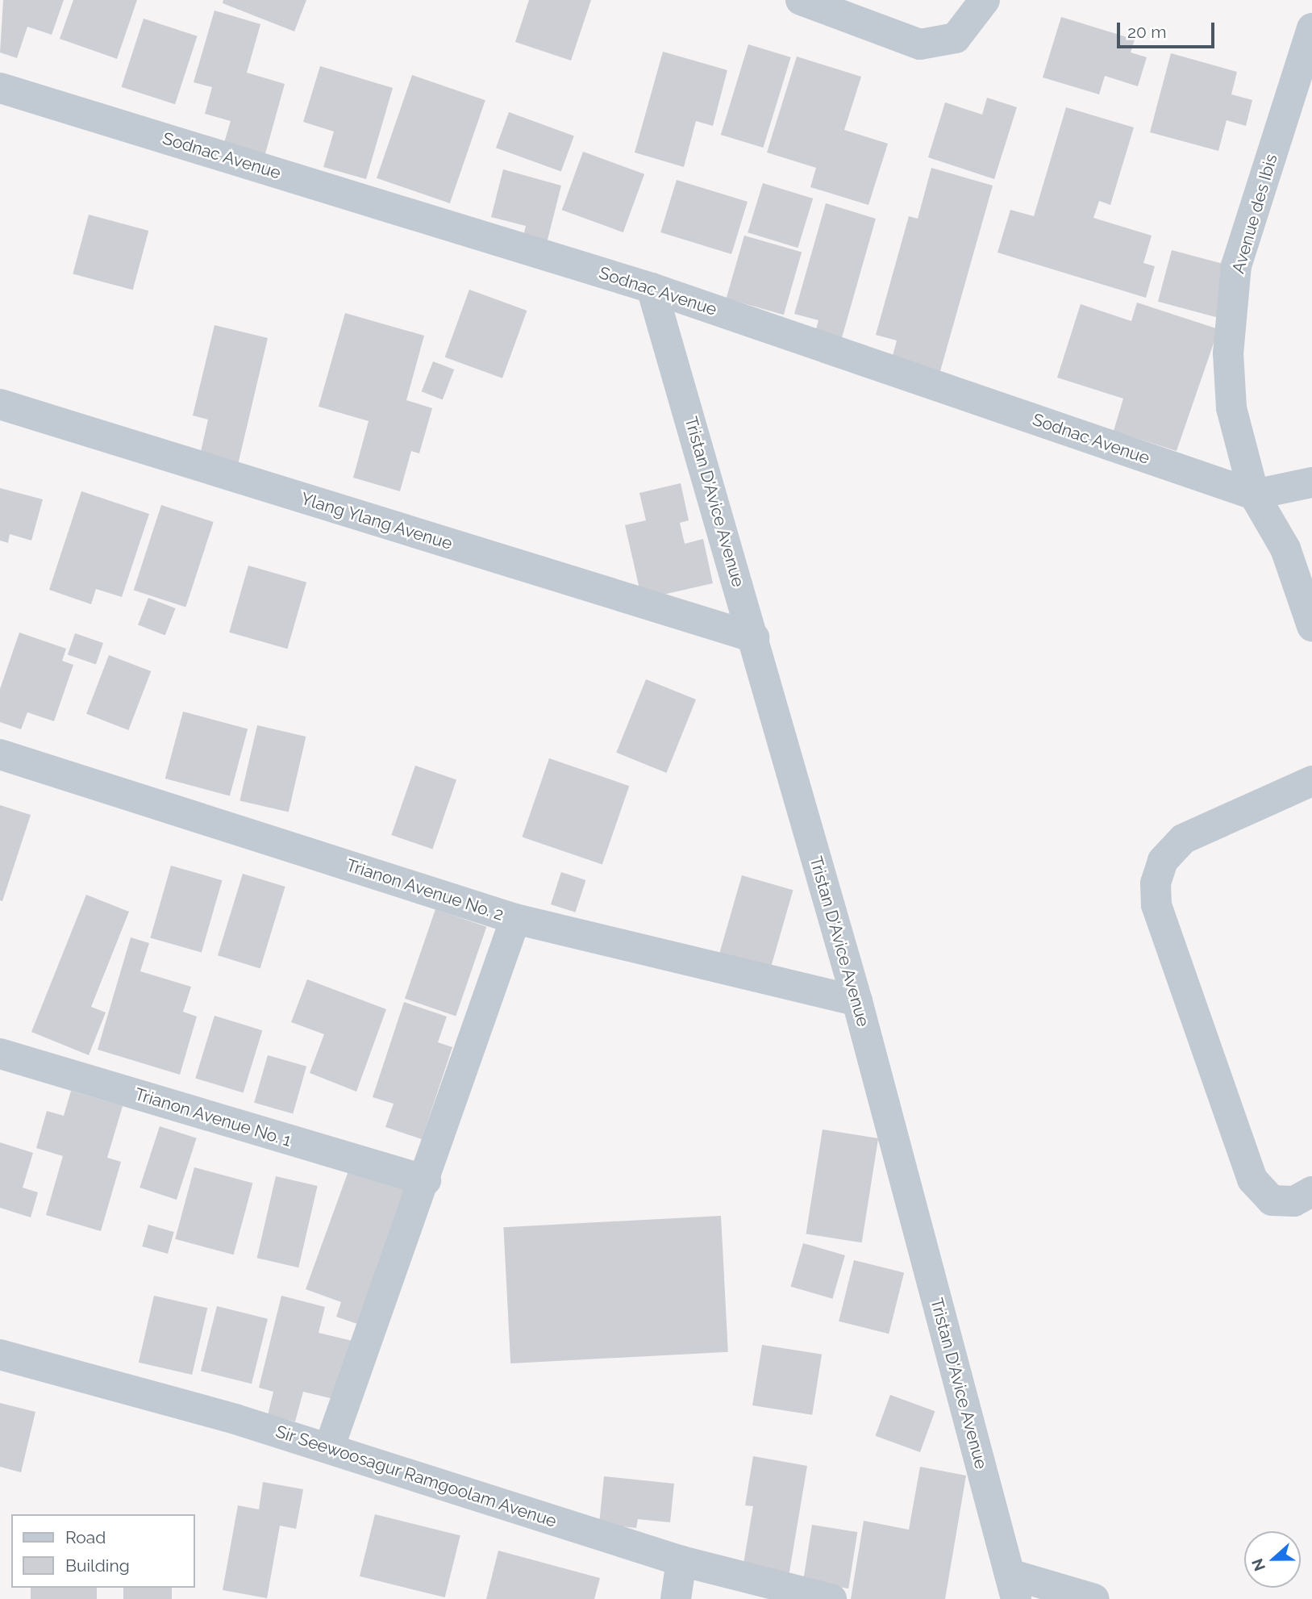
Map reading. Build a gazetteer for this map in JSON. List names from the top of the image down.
{
  "streets": {
    "street": [
      "Sodnac Avenue",
      "Avenue des Ibis",
      "Tristan D'Avice Avenue",
      "Ylang Ylang Avenue",
      "Trianon Avenue No. 2",
      "Trianon Avenue No. 1",
      "Sir Seewoosagur Ramgoolam Avenue"
    ]
  },
  "crossings": [
    ["Sodnac Avenue", "Avenue des Ibis"],
    ["Sodnac Avenue", "Tristan D'Avice Avenue"],
    ["Tristan D'Avice Avenue", "Ylang Ylang Avenue"],
    ["Tristan D'Avice Avenue", "Trianon Avenue No. 2"]
  ],
  "legend": ["Road", "Building"],
  "scale_bar": "20 m",
  "north": "left"
}
